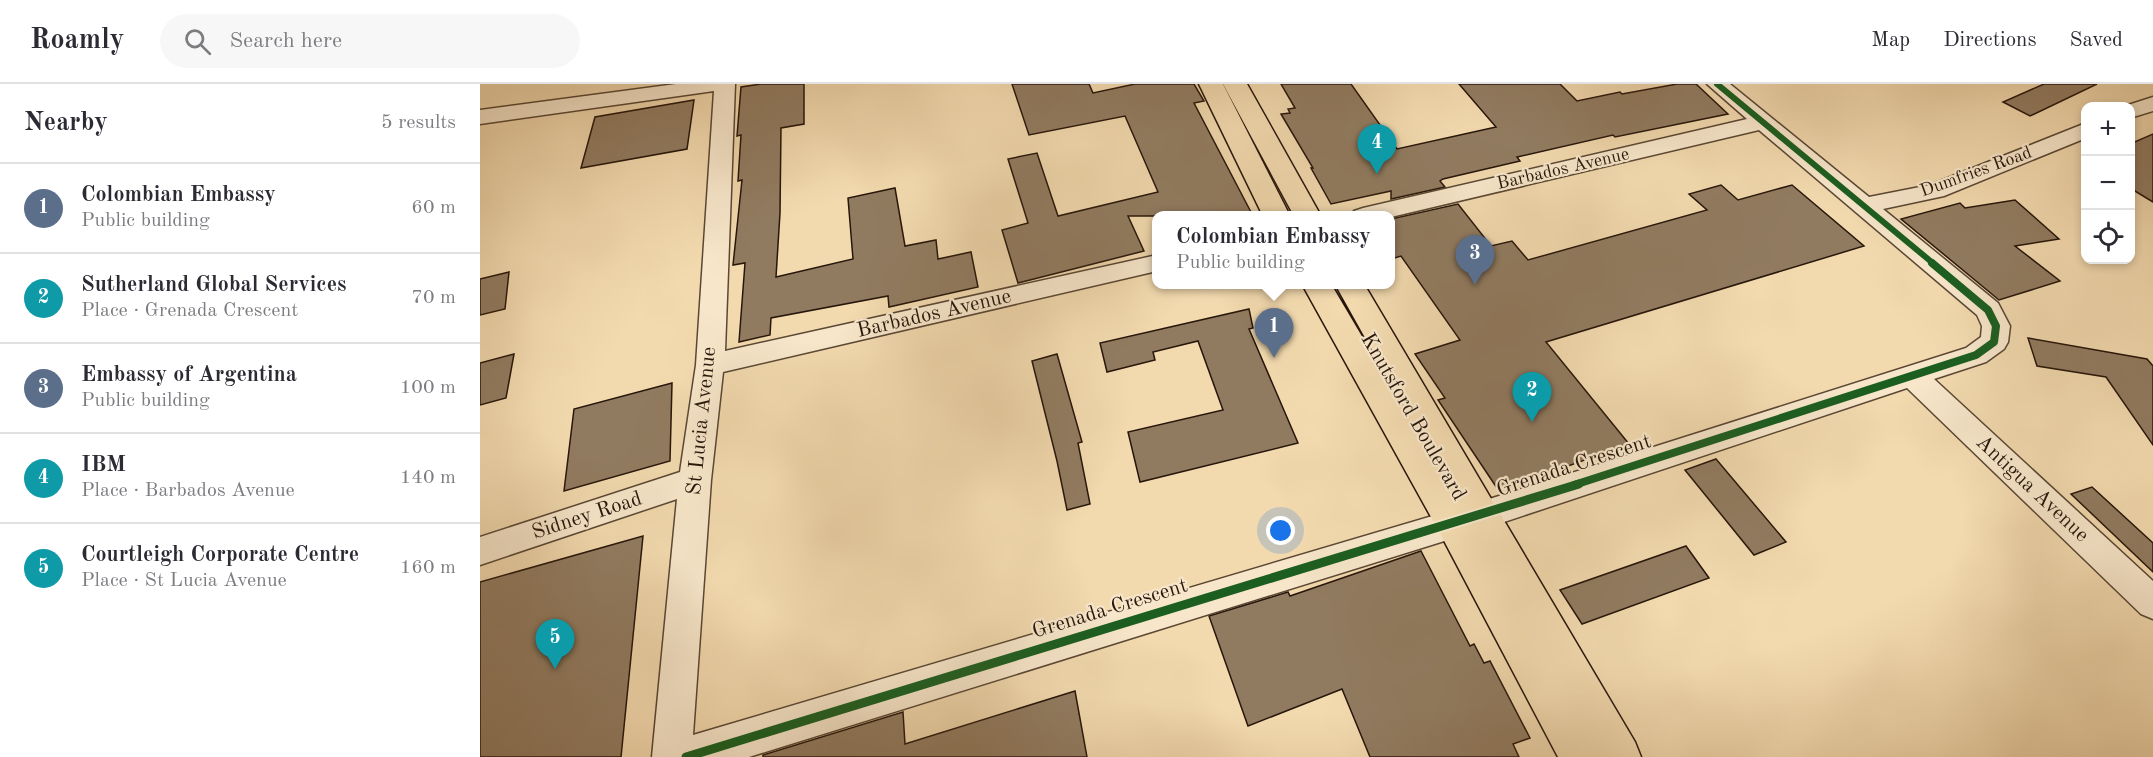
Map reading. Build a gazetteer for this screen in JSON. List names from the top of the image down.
{
  "streets": {
    "main road": ["Knutsford Boulevard"],
    "street": [
      "Barbados Avenue",
      "Dumfries Road",
      "St Lucia Avenue",
      "Grenada Crescent",
      "Antigua Avenue",
      "Sidney Road"
    ]
  },
  "crossings": [
    ["Barbados Avenue", "St Lucia Avenue"],
    ["Barbados Avenue", "Grenada Crescent"],
    ["Dumfries Road", "Grenada Crescent"],
    ["Knutsford Boulevard", "Grenada Crescent"],
    ["St Lucia Avenue", "Sidney Road"],
    ["Grenada Crescent", "Antigua Avenue"]
  ],
  "page": {
    "header": "Roamly",
    "search": "Search here",
    "nav": ["Map", "Directions", "Saved"],
    "heading": ["Nearby", "5 results"],
    "map_buttons": ["+", "−"],
    "pins": [
      "4",
      "3",
      "1",
      "2",
      "5"
    ],
    "list": [
      {
        "mark": "1",
        "name": "Colombian Embassy",
        "note": "Public building",
        "value": "60 m"
      },
      {
        "mark": "2",
        "name": "Sutherland Global Services",
        "note": "Place · Grenada Crescent",
        "value": "70 m"
      },
      {
        "mark": "3",
        "name": "Embassy of Argentina",
        "note": "Public building",
        "value": "100 m"
      },
      {
        "mark": "4",
        "name": "IBM",
        "note": "Place · Barbados Avenue",
        "value": "140 m"
      },
      {
        "mark": "5",
        "name": "Courtleigh Corporate Centre",
        "note": "Place · St Lucia Avenue",
        "value": "160 m"
      }
    ],
    "popup": ["Colombian Embassy", "Public building"]
  }
}
